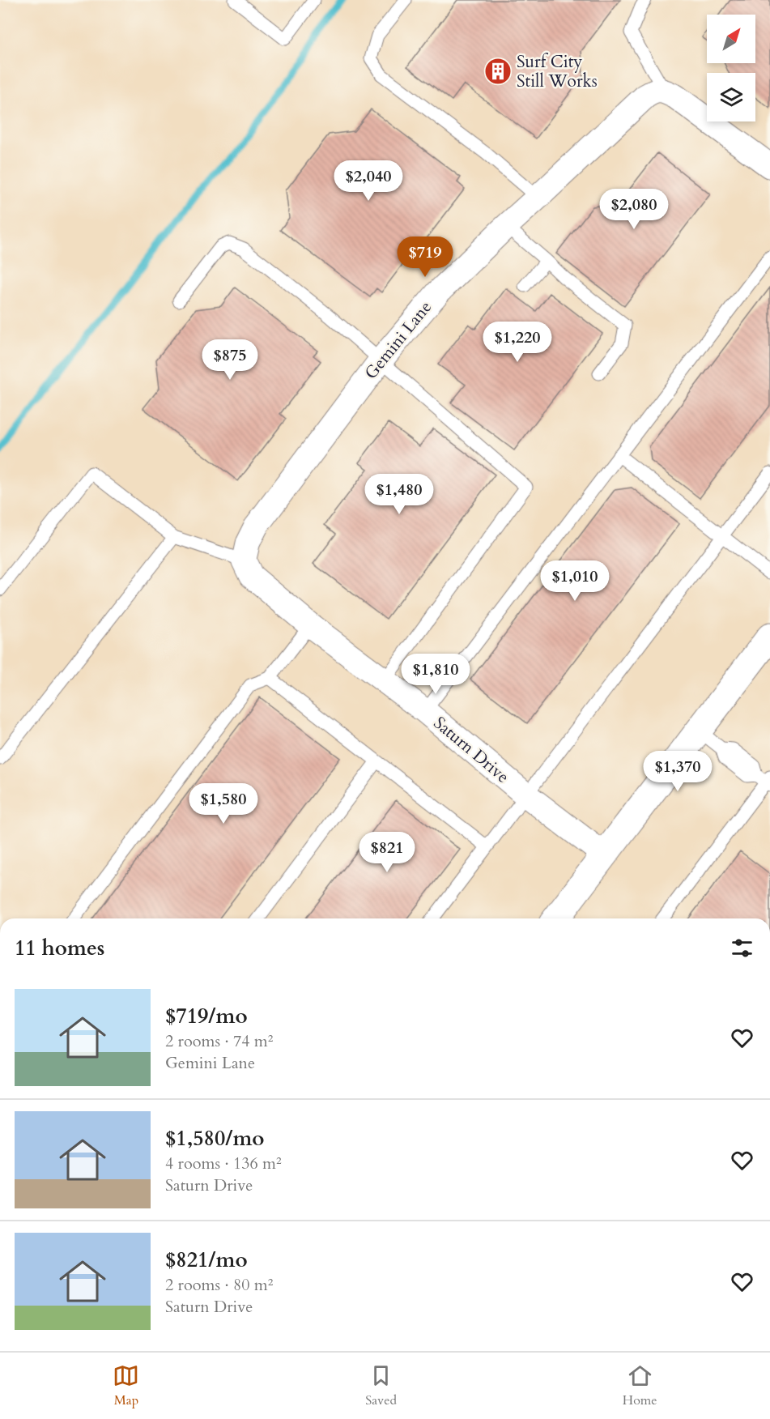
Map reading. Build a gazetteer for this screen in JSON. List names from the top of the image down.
{
  "streets": {
    "street": ["Gemini Lane", "Saturn Drive"]
  },
  "crossings": [
    ["Gemini Lane", "Saturn Drive"]
  ],
  "places": {
    "building": ["Surf City Still Works"]
  },
  "north": "top right",
  "page": {
    "price": [
      "$2,040",
      "$2,080",
      "$719",
      "$1,220",
      "$875",
      "$1,480",
      "$1,010",
      "$1,810",
      "$1,370",
      "$1,580",
      "$821"
    ],
    "heading": "11 homes",
    "list": [
      {
        "name": "$719/mo",
        "note": "2 rooms · 74 m² · Gemini Lane"
      },
      {
        "name": "$1,580/mo",
        "note": "4 rooms · 136 m² · Saturn Drive"
      },
      {
        "name": "$821/mo",
        "note": "2 rooms · 80 m² · Saturn Drive"
      }
    ],
    "tabs": ["Map", "Saved", "Home"]
  }
}
